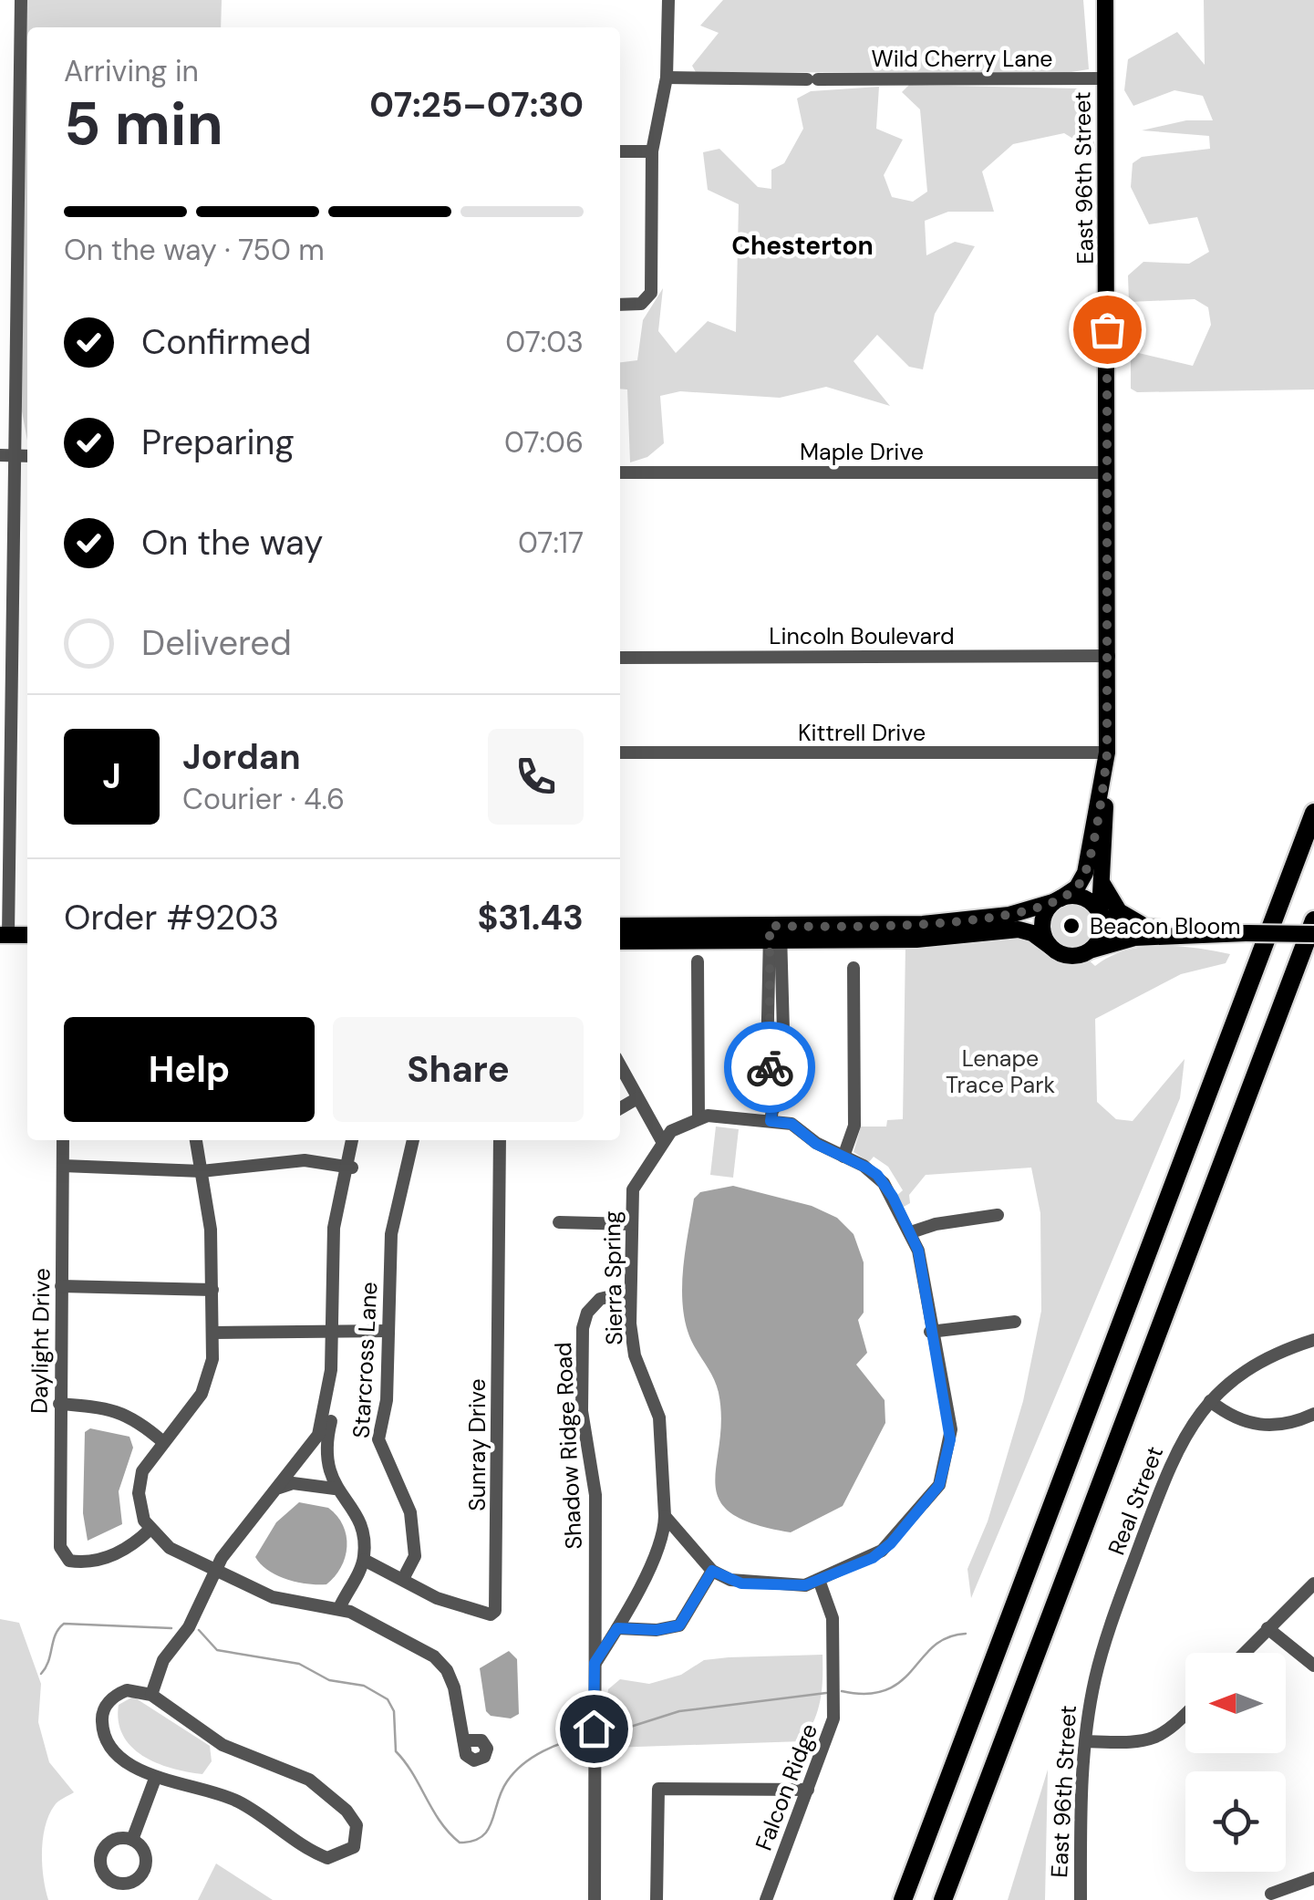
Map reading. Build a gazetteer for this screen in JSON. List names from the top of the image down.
{
  "streets": {
    "main road": ["East 96th Street"],
    "street": [
      "Wild Cherry Lane",
      "Maple Drive",
      "Lincoln Boulevard",
      "Kittrell Drive",
      "Sierra Spring",
      "Daylight Drive",
      "Starcross Lane",
      "Sunray Drive",
      "Shadow Ridge Road",
      "Real Street",
      "Falcon Ridge"
    ]
  },
  "crossings": [
    ["Wild Cherry Lane", "East 96th Street"],
    ["East 96th Street", "Maple Drive"],
    ["East 96th Street", "Lincoln Boulevard"],
    ["East 96th Street", "Kittrell Drive"],
    ["East 96th Street", "Real Street"],
    ["Sierra Spring", "Shadow Ridge Road"],
    ["Starcross Lane", "Sunray Drive"]
  ],
  "districts": ["Chesterton"],
  "parks": ["Lenape Trace Park"],
  "places": ["Beacon Bloom"],
  "north": "left",
  "page": {
    "heading": ["5 min", "Arriving in", "07:25–07:30"],
    "panel": [
      "Jordan",
      "Courier · 4.6",
      "Order #9203",
      "$31.43"
    ],
    "bar": "On the way · 750 m",
    "list": [
      ["Confirmed", "07:03"],
      ["Preparing", "07:06"],
      ["On the way", "07:17"],
      "Delivered"
    ],
    "round": "J",
    "buttons": ["Help", "Share"]
  }
}
